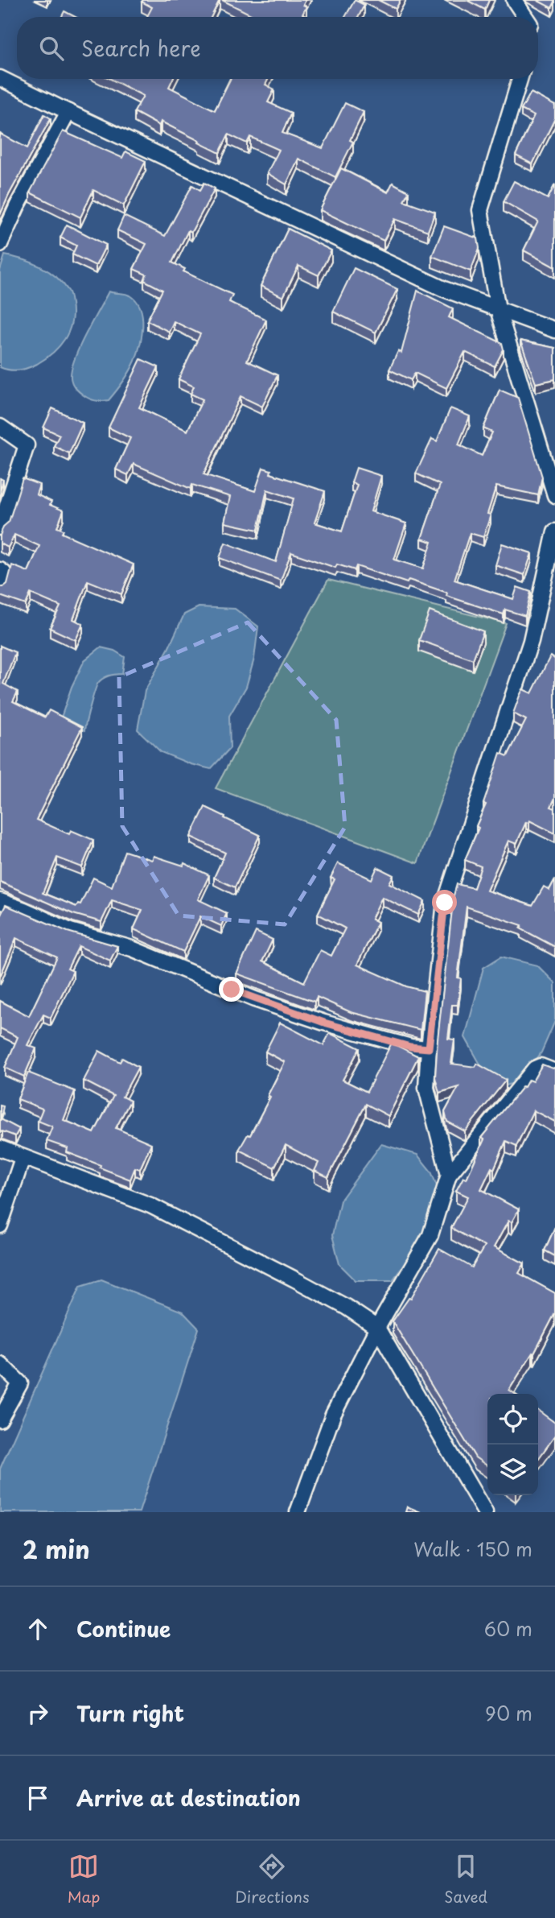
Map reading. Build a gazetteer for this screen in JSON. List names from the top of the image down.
{
  "page": {
    "search": "Search here",
    "heading": ["2 min", "Walk · 150 m"],
    "list": [
      ["Continue", "60 m"],
      ["Turn right", "90 m"],
      "Arrive at destination"
    ],
    "nav": ["Map", "Directions", "Saved"]
  }
}
